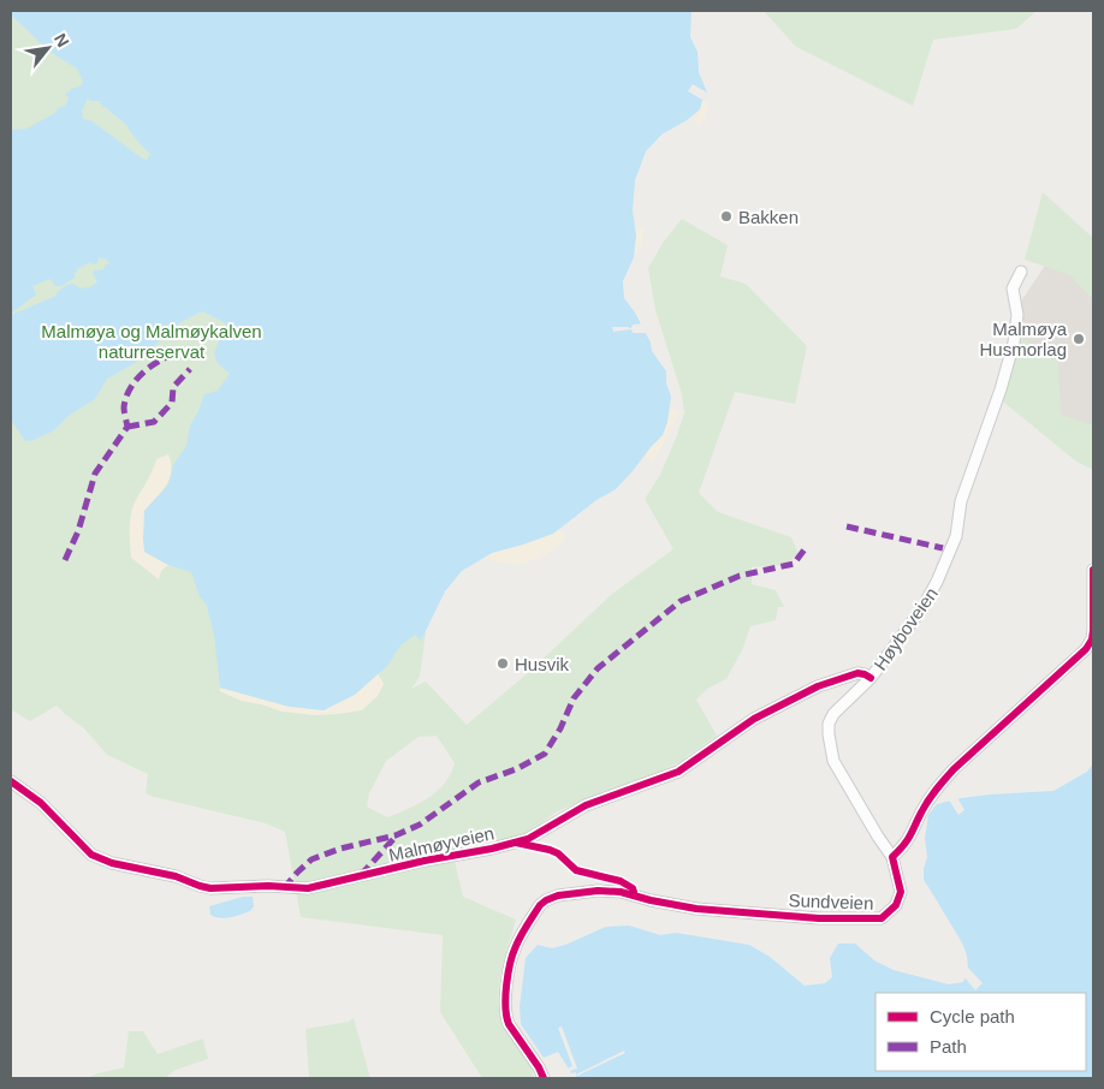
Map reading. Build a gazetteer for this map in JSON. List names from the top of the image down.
{
  "streets": {
    "street": ["Høyboveien", "Malmøyveien", "Sundveien"]
  },
  "crossings": [
    ["Høyboveien", "Malmøyveien"],
    ["Høyboveien", "Sundveien"]
  ],
  "parks": ["Malmøya og Malmøykalven naturreservat"],
  "places": ["Bakken", "Malmøya Husmorlag", "Husvik"],
  "legend": ["Cycle path", "Path"],
  "north": "top right"
}
